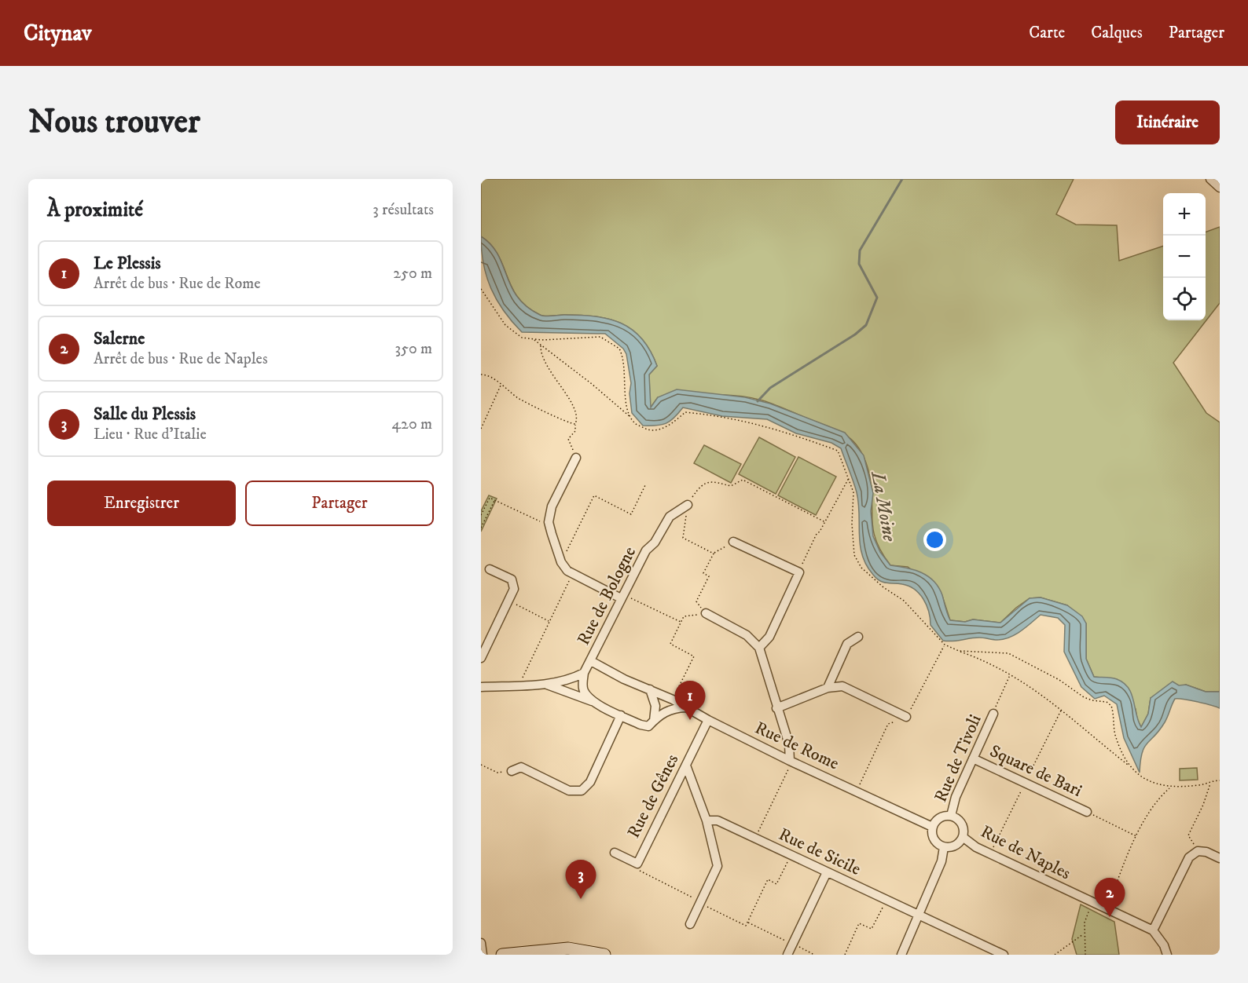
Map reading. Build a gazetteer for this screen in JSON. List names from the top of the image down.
{
  "streets": {
    "street": [
      "Rue de Bologne",
      "Rue de Rome",
      "Rue de Tivoli",
      "Square de Bari",
      "Rue de Gênes",
      "Rue de Sicile",
      "Rue de Naples"
    ]
  },
  "crossings": [
    ["Rue de Bologne", "Rue de Rome"],
    ["Rue de Rome", "Rue de Tivoli"],
    ["Rue de Rome", "Rue de Gênes"],
    ["Rue de Rome", "Rue de Naples"],
    ["Rue de Tivoli", "Square de Bari"],
    ["Rue de Tivoli", "Rue de Naples"]
  ],
  "water": ["La Moine"],
  "page": {
    "header": "Citynav",
    "nav": ["Carte", "Calques", "Partager"],
    "buttons": [
      "Itinéraire",
      ["Enregistrer", "Partager"]
    ],
    "title": "Nous trouver",
    "heading": ["À proximité", "3 résultats"],
    "map_buttons": ["+", "−"],
    "list": [
      {
        "mark": "1",
        "name": "Le Plessis",
        "note": "Arrêt de bus · Rue de Rome",
        "value": "250 m"
      },
      {
        "mark": "2",
        "name": "Salerne",
        "note": "Arrêt de bus · Rue de Naples",
        "value": "350 m"
      },
      {
        "mark": "3",
        "name": "Salle du Plessis",
        "note": "Lieu · Rue d’Italie",
        "value": "420 m"
      }
    ],
    "pins": ["1", "3", "2"]
  }
}
